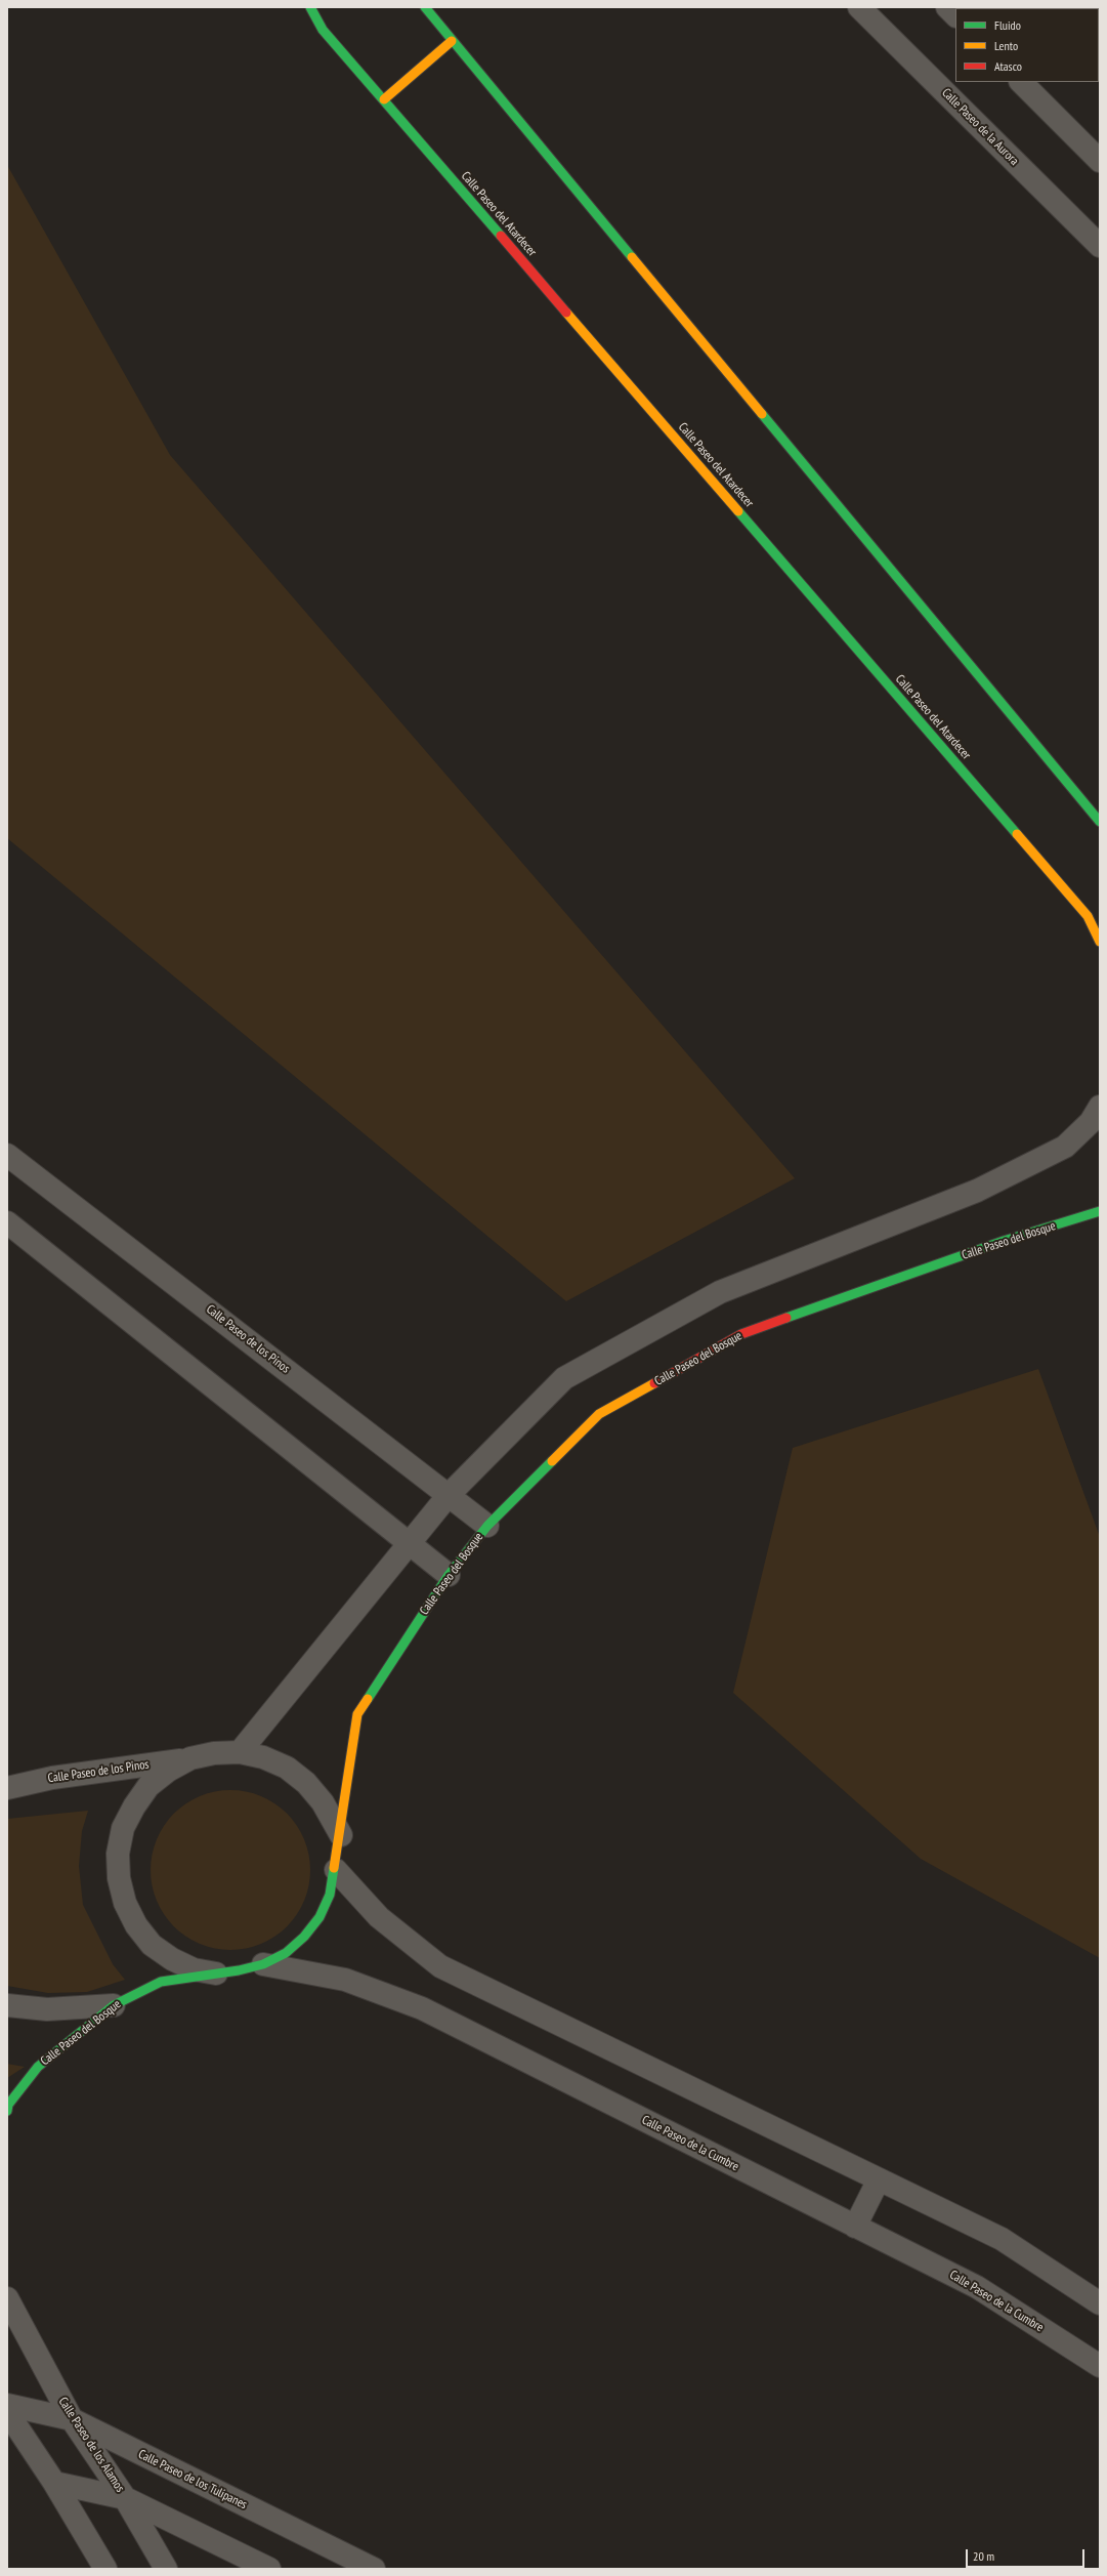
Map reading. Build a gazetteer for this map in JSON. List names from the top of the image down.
{
  "streets": {
    "street": [
      "Calle Paseo de la Aurora",
      "Calle Paseo del Atardecer",
      "Calle Paseo del Bosque",
      "Calle Paseo de los Pinos",
      "Calle Paseo de la Cumbre",
      "Calle Paseo de los Alamos",
      "Calle Paseo de los Tulipanes"
    ]
  },
  "crossings": [
    ["Calle Paseo del Bosque", "Calle Paseo de los Pinos"],
    ["Calle Paseo del Bosque", "Calle Paseo de la Cumbre"],
    ["Calle Paseo de los Alamos", "Calle Paseo de los Tulipanes"]
  ],
  "legend": ["Fluido", "Lento", "Atasco"],
  "scale_bar": "20 m"
}
